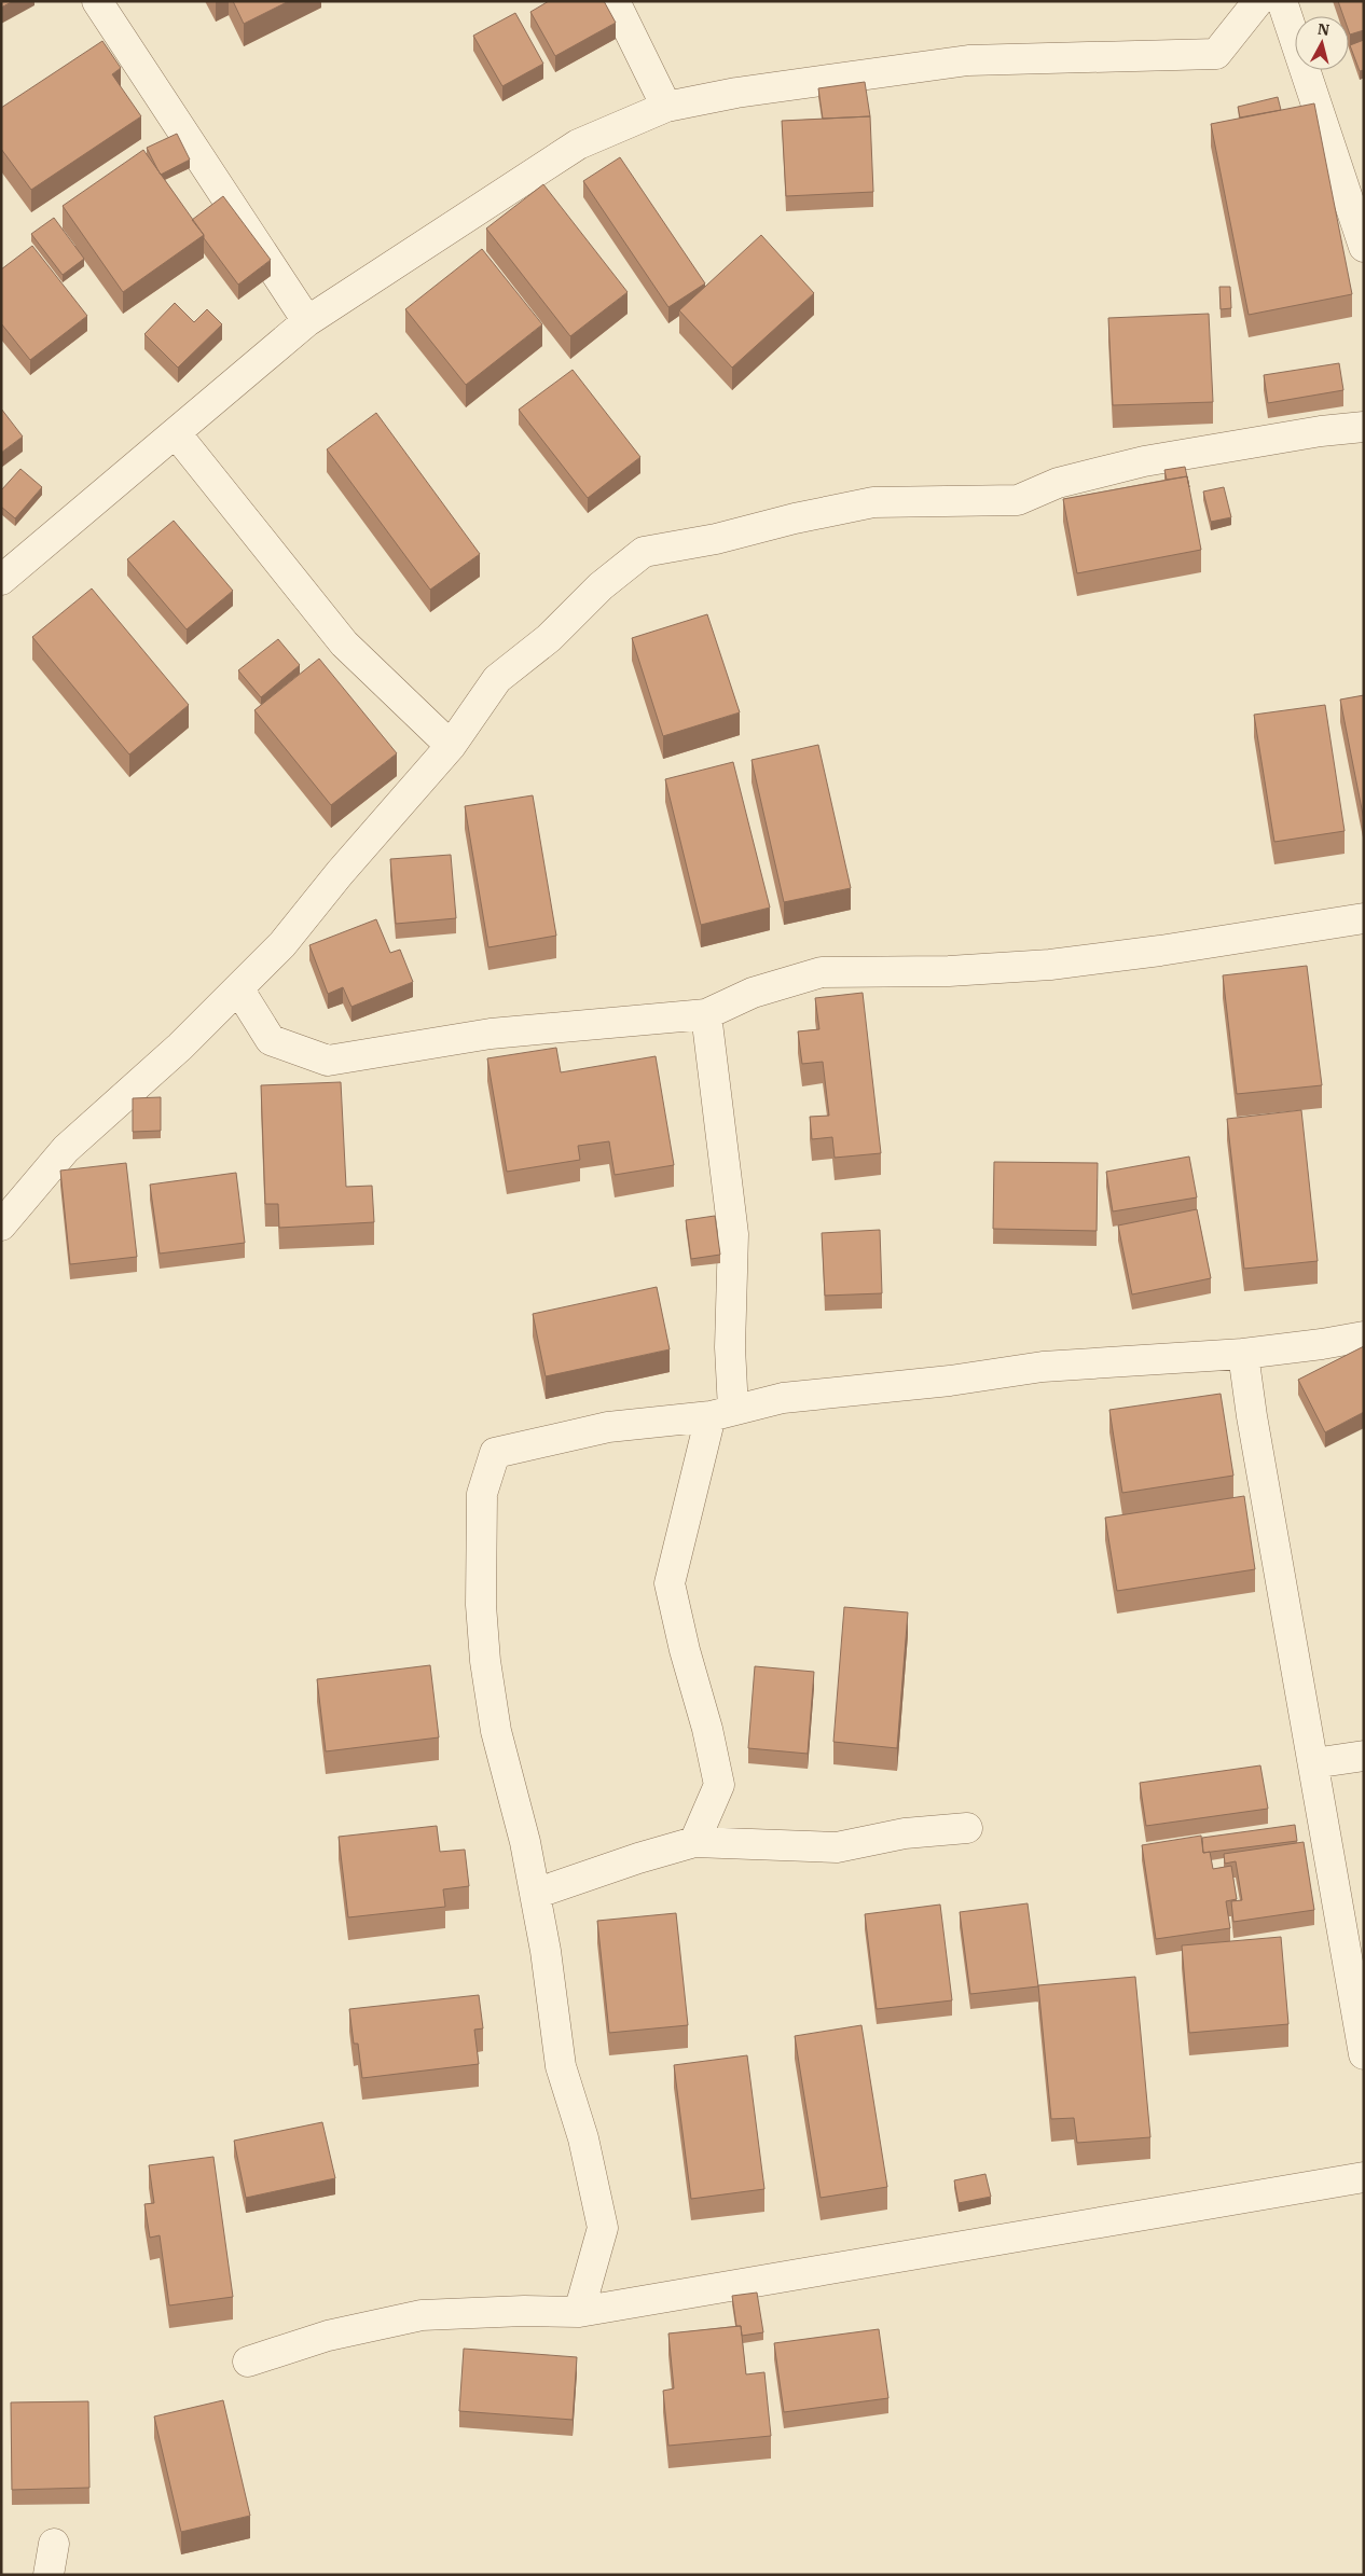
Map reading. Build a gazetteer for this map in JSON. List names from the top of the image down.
{
  "north": "top"
}
